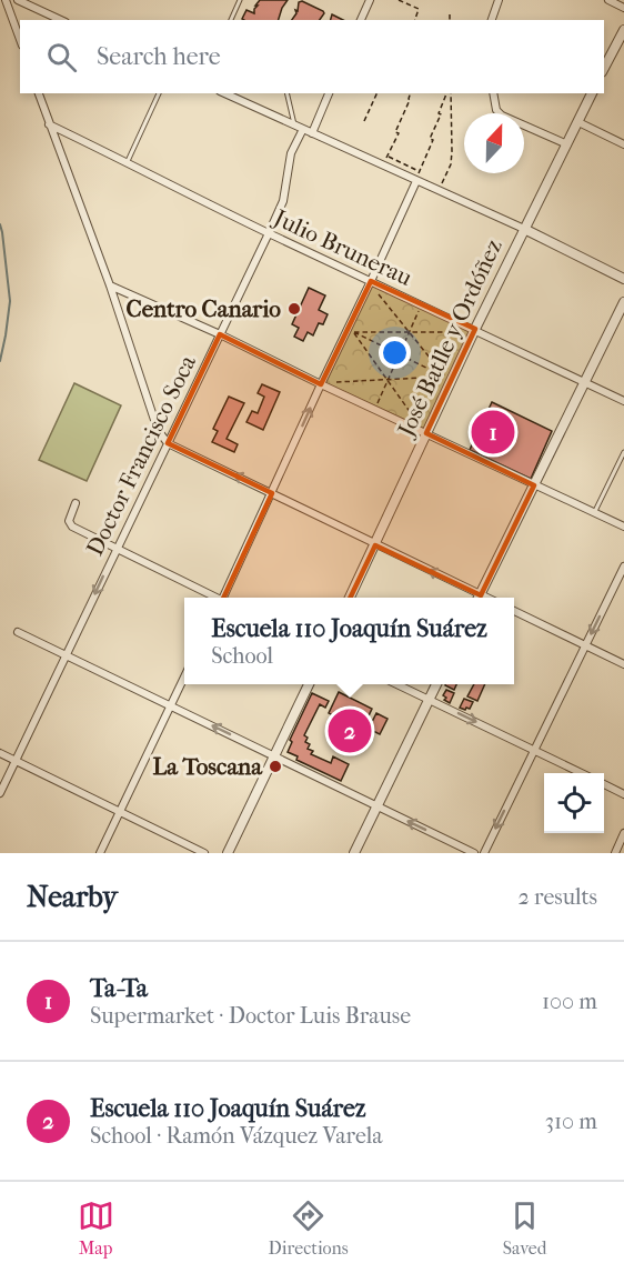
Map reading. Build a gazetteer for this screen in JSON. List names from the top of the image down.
{
  "streets": {
    "street": ["Julio Brunerau", "José Batlle y Ordóñez", "Doctor Francisco Soca"]
  },
  "crossings": [
    ["Julio Brunerau", "José Batlle y Ordóñez"],
    ["Julio Brunerau", "Doctor Francisco Soca"]
  ],
  "places": ["Centro Canario", "La Toscana"],
  "north": "top",
  "page": {
    "search": "Search here",
    "pins": ["1", "2"],
    "popup": ["Escuela 110 Joaquín Suárez", "School"],
    "heading": ["Nearby", "2 results"],
    "list": [
      {
        "mark": "1",
        "name": "Ta-Ta",
        "note": "Supermarket · Doctor Luis Brause",
        "value": "100 m"
      },
      {
        "mark": "2",
        "name": "Escuela 110 Joaquín Suárez",
        "note": "School · Ramón Vázquez Varela",
        "value": "310 m"
      }
    ],
    "nav": ["Map", "Directions", "Saved"]
  }
}
